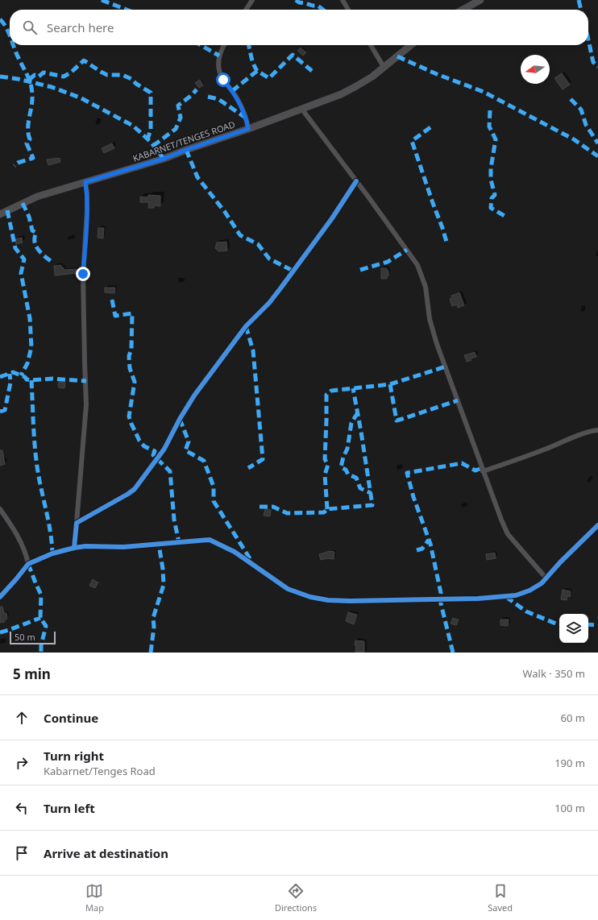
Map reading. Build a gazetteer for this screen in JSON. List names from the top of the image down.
{
  "streets": {
    "street": ["KABARNET/TENGES ROAD"]
  },
  "scale_bar": "50 m",
  "north": "left",
  "page": {
    "search": "Search here",
    "scale": "50 m",
    "heading": ["5 min", "Walk · 350 m"],
    "list": [
      ["Continue", "60 m"],
      ["Turn right", "Kabarnet/Tenges Road", "190 m"],
      ["Turn left", "100 m"],
      "Arrive at destination"
    ],
    "nav": ["Map", "Directions", "Saved"]
  }
}
